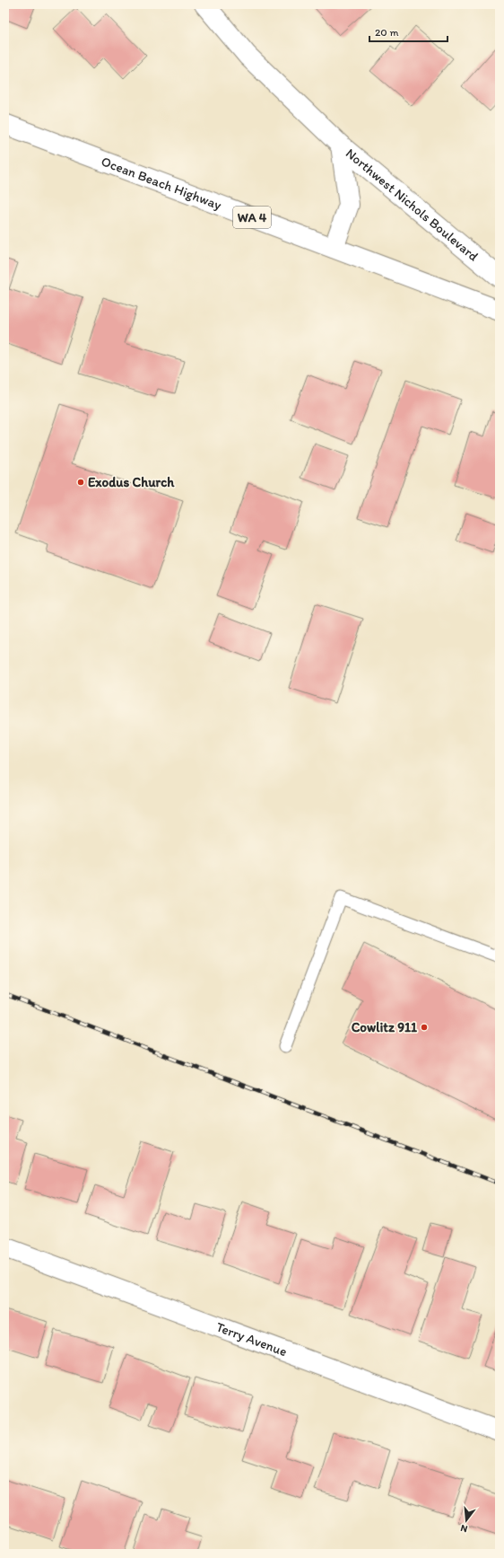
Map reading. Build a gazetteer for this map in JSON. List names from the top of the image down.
{
  "streets": {
    "main road": [
      "Ocean Beach Highway",
      "Northwest Nichols Boulevard",
      "WA 4",
      "Terry Avenue"
    ]
  },
  "crossings": [
    ["Ocean Beach Highway", "Northwest Nichols Boulevard"]
  ],
  "places": ["Exodus Church", "Cowlitz 911"],
  "scale_bar": "20 m",
  "north": "bottom"
}
